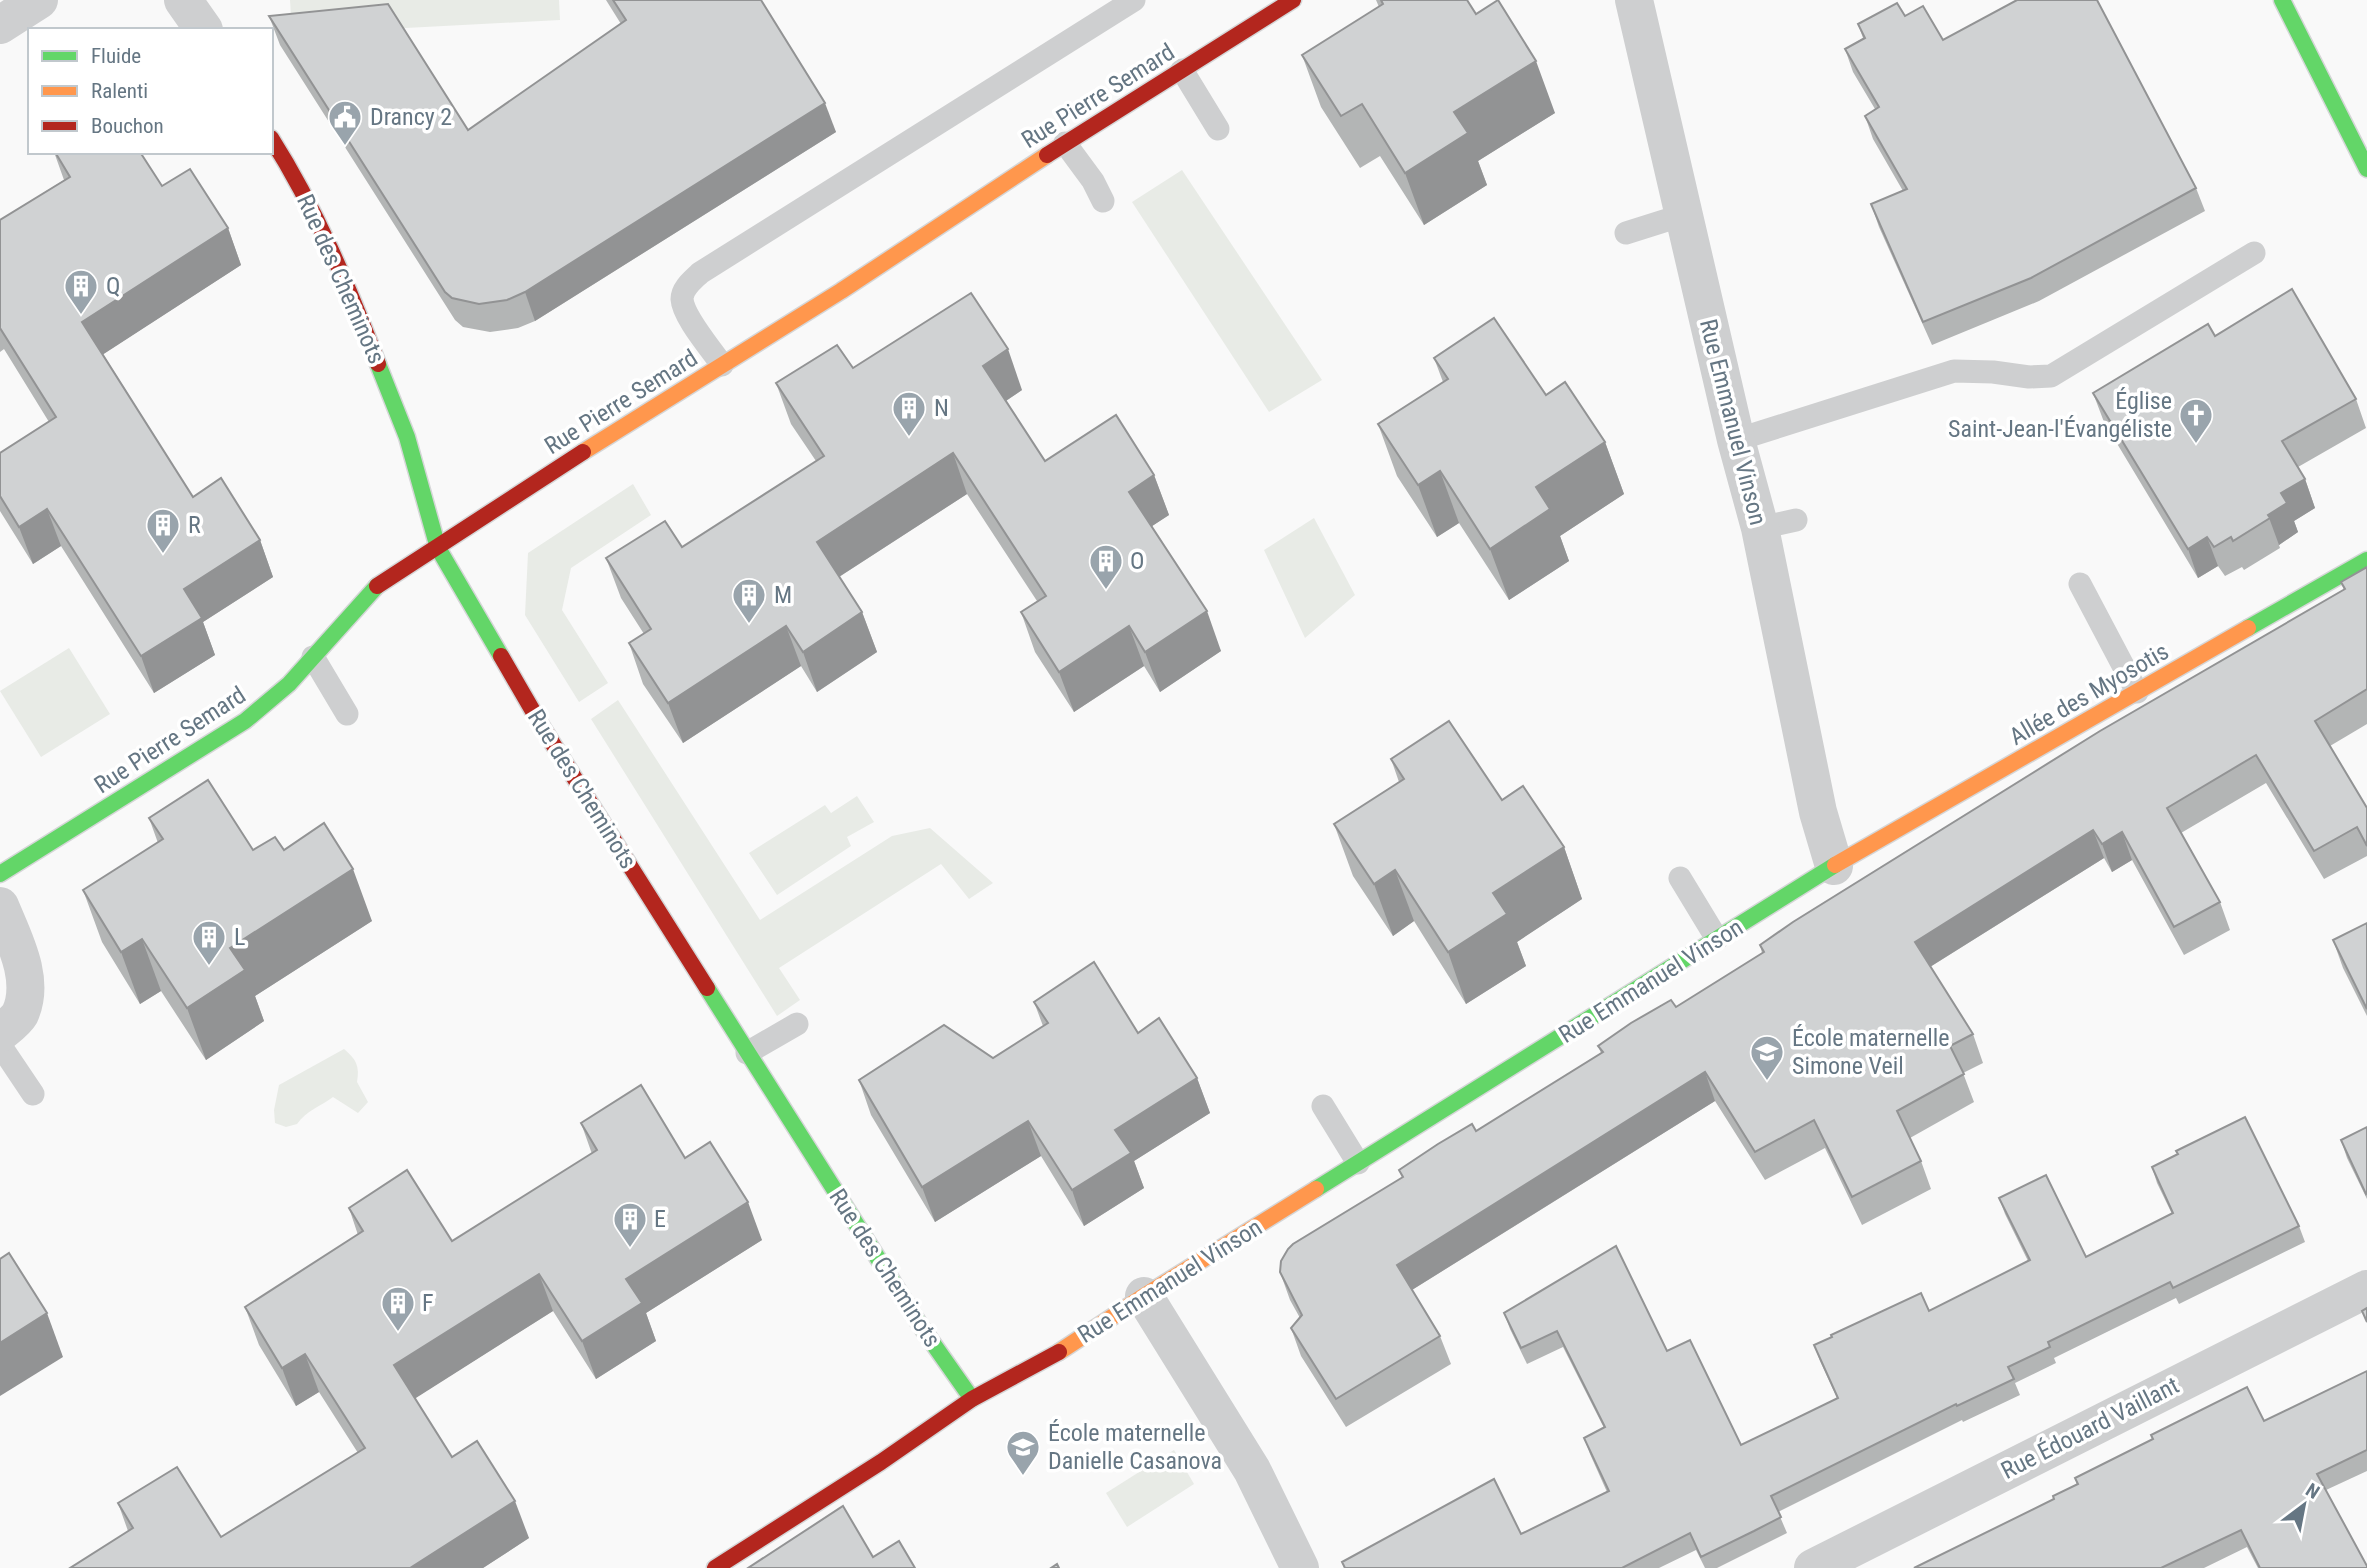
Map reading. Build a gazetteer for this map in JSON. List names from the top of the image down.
{
  "streets": {
    "street": [
      "Rue Pierre Semard",
      "Rue des Cheminots",
      "Rue Emmanuel Vinson",
      "Allée des Myosotis",
      "Rue Édouard Vaillant"
    ]
  },
  "crossings": [
    ["Rue Pierre Semard", "Rue des Cheminots"],
    ["Rue des Cheminots", "Rue Emmanuel Vinson"],
    ["Rue Emmanuel Vinson", "Allée des Myosotis"]
  ],
  "places": {
    "public building": ["Drancy 2"],
    "building": [
      "Q",
      "N",
      "R",
      "O",
      "M",
      "L",
      "E",
      "F"
    ],
    "church": ["Église Saint-Jean-l'Évangéliste"],
    "school or university": ["École maternelle Simone Veil", "École maternelle Danielle Casanova"]
  },
  "legend": ["Fluide", "Ralenti", "Bouchon"],
  "north": "top right"
}
